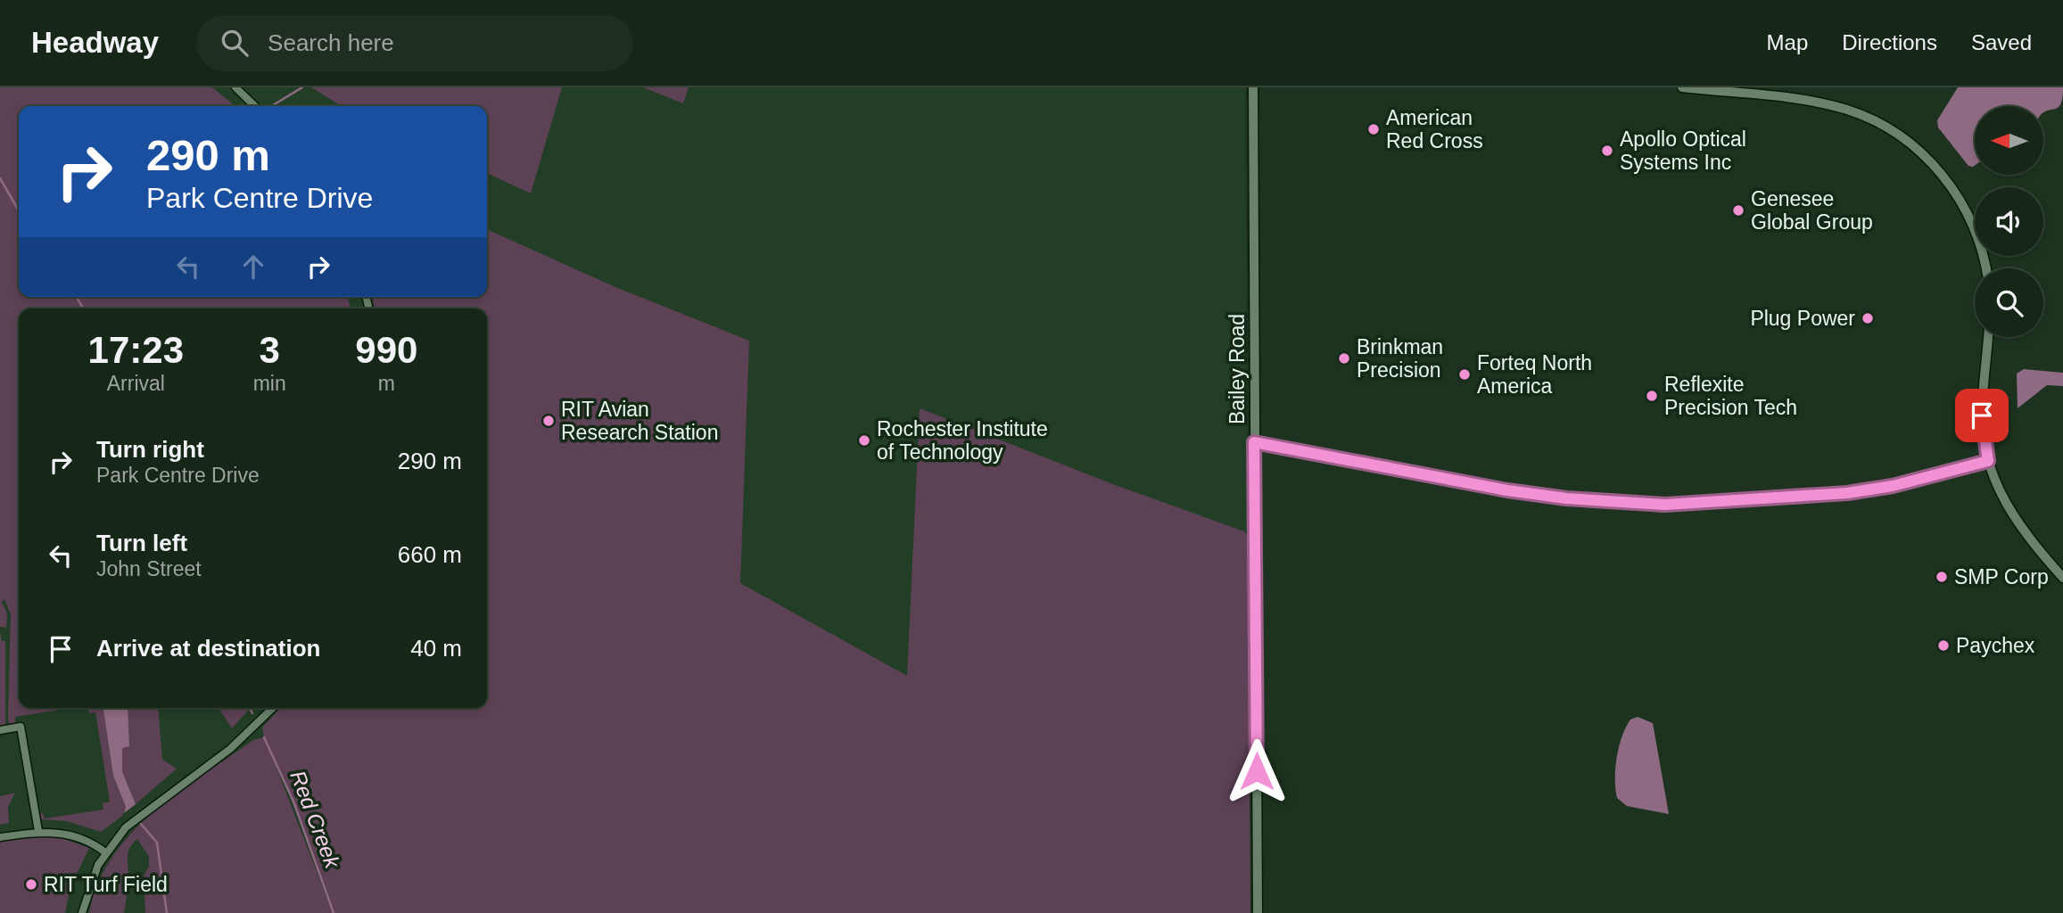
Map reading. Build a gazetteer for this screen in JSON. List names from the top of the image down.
{
  "streets": {
    "street": ["Bailey Road"]
  },
  "water": ["Red Creek"],
  "places": [
    "American Red Cross",
    "Apollo Optical Systems Inc",
    "Genesee Global Group",
    "Plug Power",
    "Brinkman Precision",
    "Forteq North America",
    "Reflexite Precision Tech",
    "RIT Avian Research Station",
    "Rochester Institute of Technology",
    "SMP Corp",
    "Paychex",
    "RIT Turf Field"
  ],
  "north": "left",
  "page": {
    "header": "Headway",
    "search": "Search here",
    "nav": ["Map", "Directions", "Saved"],
    "turn": ["290 m", "Park Centre Drive"],
    "eta": [
      "17:23",
      "Arrival",
      "3",
      "min",
      "990",
      "m"
    ],
    "list": [
      {
        "name": "Turn right",
        "note": "Park Centre Drive",
        "value": "290 m"
      },
      {
        "name": "Turn left",
        "note": "John Street",
        "value": "660 m"
      },
      {
        "name": "Arrive at destination",
        "value": "40 m"
      }
    ]
  }
}
